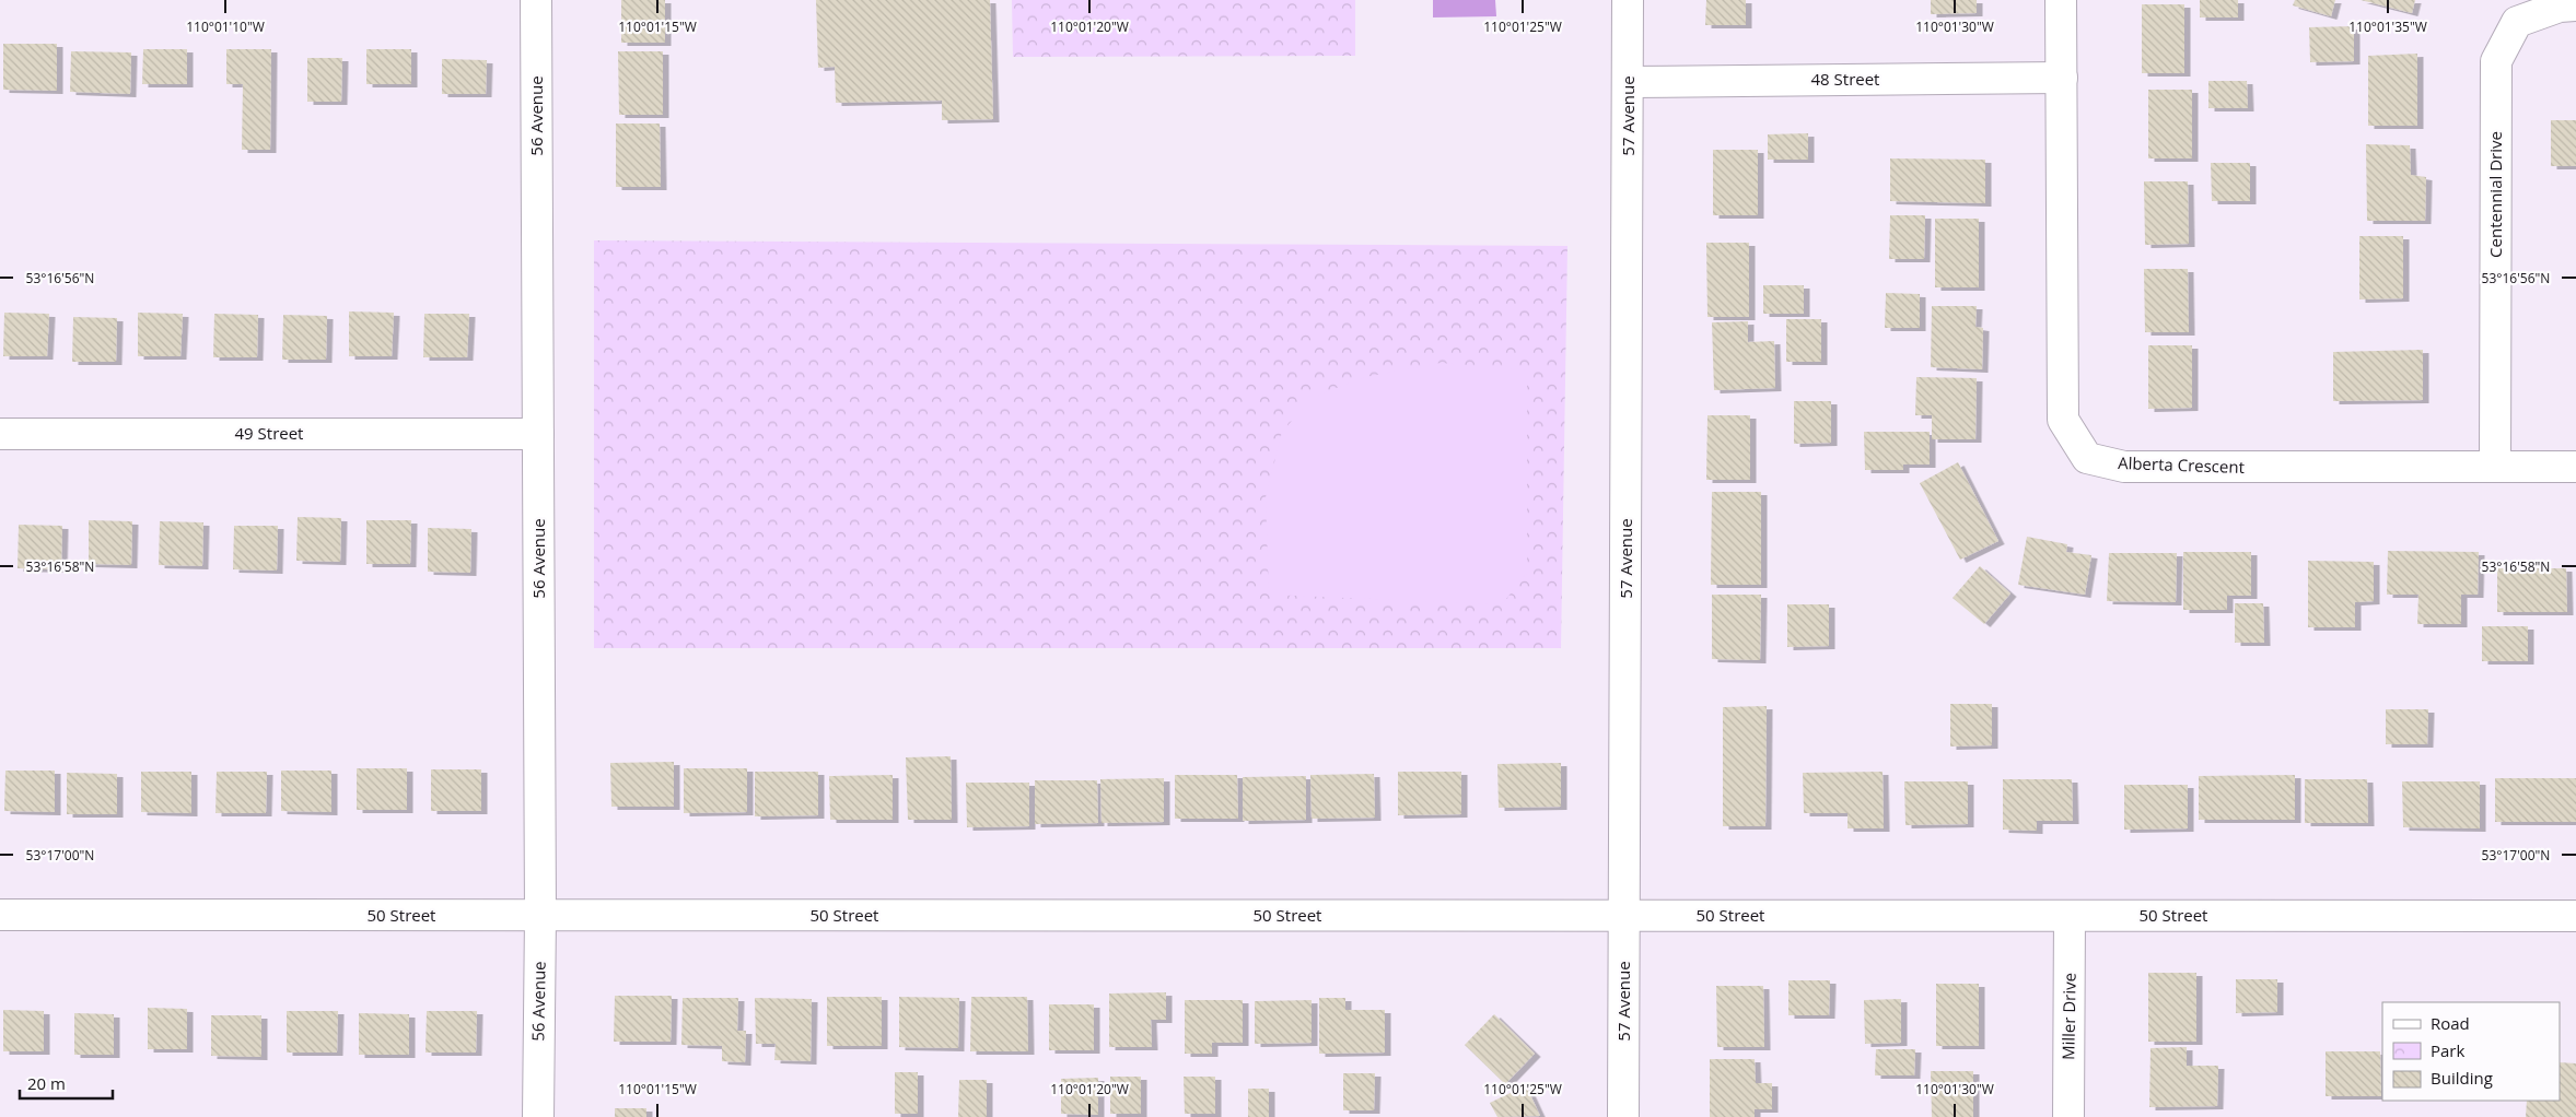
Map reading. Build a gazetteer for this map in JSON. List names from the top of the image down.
{
  "streets": {
    "street": [
      "48 Street",
      "56 Avenue",
      "57 Avenue",
      "Centennial Drive",
      "49 Street",
      "Alberta Crescent",
      "50 Street",
      "Miller Drive"
    ]
  },
  "crossings": [
    ["48 Street", "57 Avenue"],
    ["48 Street", "Alberta Crescent"],
    ["56 Avenue", "49 Street"],
    ["56 Avenue", "50 Street"],
    ["57 Avenue", "50 Street"],
    ["Centennial Drive", "Alberta Crescent"],
    ["50 Street", "Miller Drive"]
  ],
  "legend": ["Road", "Park", "Building"],
  "scale_bar": "20 m",
  "coordinates": [
    "110°01'10\"W",
    "110°01'15\"W",
    "110°01'20\"W",
    "110°01'25\"W",
    "110°01'30\"W",
    "110°01'35\"W",
    "53°16'56\"N",
    "53°16'58\"N",
    "53°17'00\"N"
  ]
}
